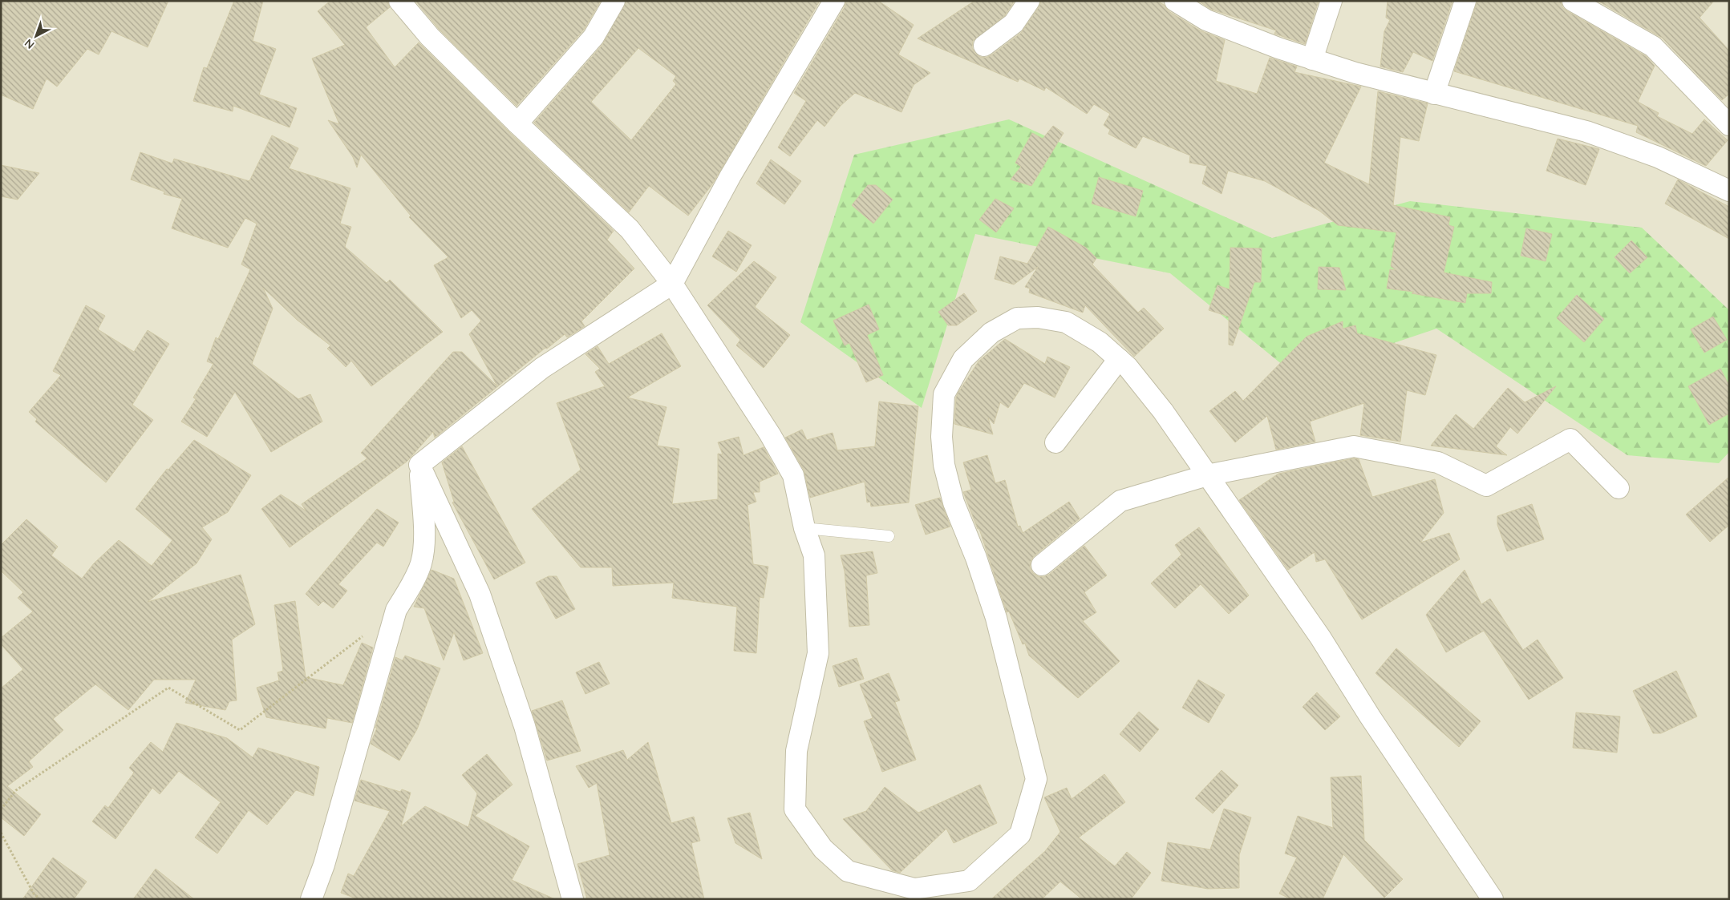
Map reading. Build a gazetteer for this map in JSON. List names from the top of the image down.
{
  "north": "bottom left"
}
